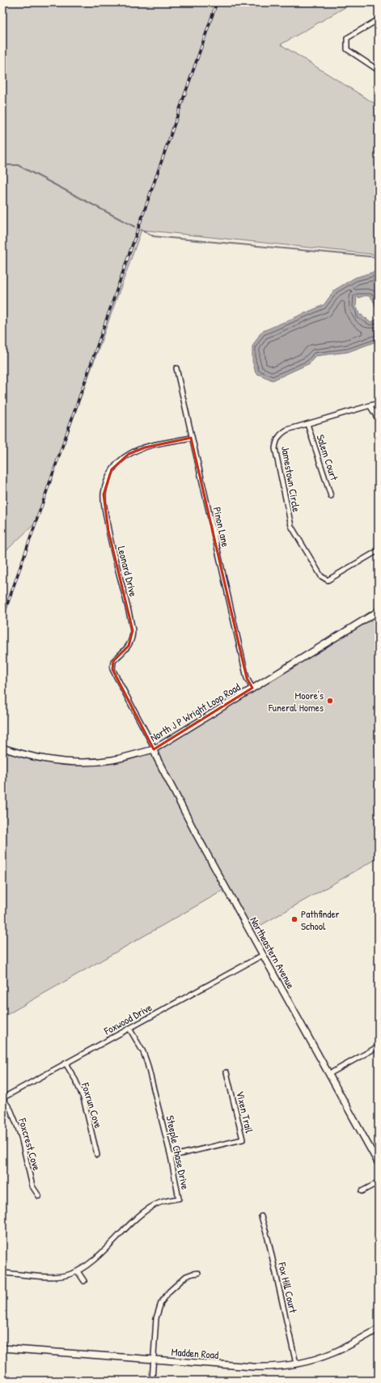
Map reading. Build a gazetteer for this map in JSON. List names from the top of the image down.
{
  "streets": {
    "street": [
      "Salem Court",
      "Jamestown Circle",
      "Pinon Lane",
      "Leonard Drive",
      "North J P Wright Loop Road",
      "Northeastern Avenue",
      "Foxwood Drive",
      "Foxrun Cove",
      "Vixen Trail",
      "Foxcrest Cove",
      "Steeple Chase Drive",
      "Fox Hill Court",
      "Madden Road"
    ]
  },
  "crossings": [
    ["Salem Court", "Jamestown Circle"],
    ["Pinon Lane", "Leonard Drive"],
    ["Pinon Lane", "North J P Wright Loop Road"],
    ["Leonard Drive", "North J P Wright Loop Road"],
    ["Leonard Drive", "Northeastern Avenue"],
    ["North J P Wright Loop Road", "Northeastern Avenue"],
    ["Northeastern Avenue", "Foxwood Drive"],
    ["Foxwood Drive", "Foxrun Cove"],
    ["Foxwood Drive", "Foxcrest Cove"],
    ["Foxwood Drive", "Steeple Chase Drive"],
    ["Vixen Trail", "Steeple Chase Drive"],
    ["Fox Hill Court", "Madden Road"]
  ],
  "places": ["Moore's Funeral Homes", "Pathfinder School"]
}
